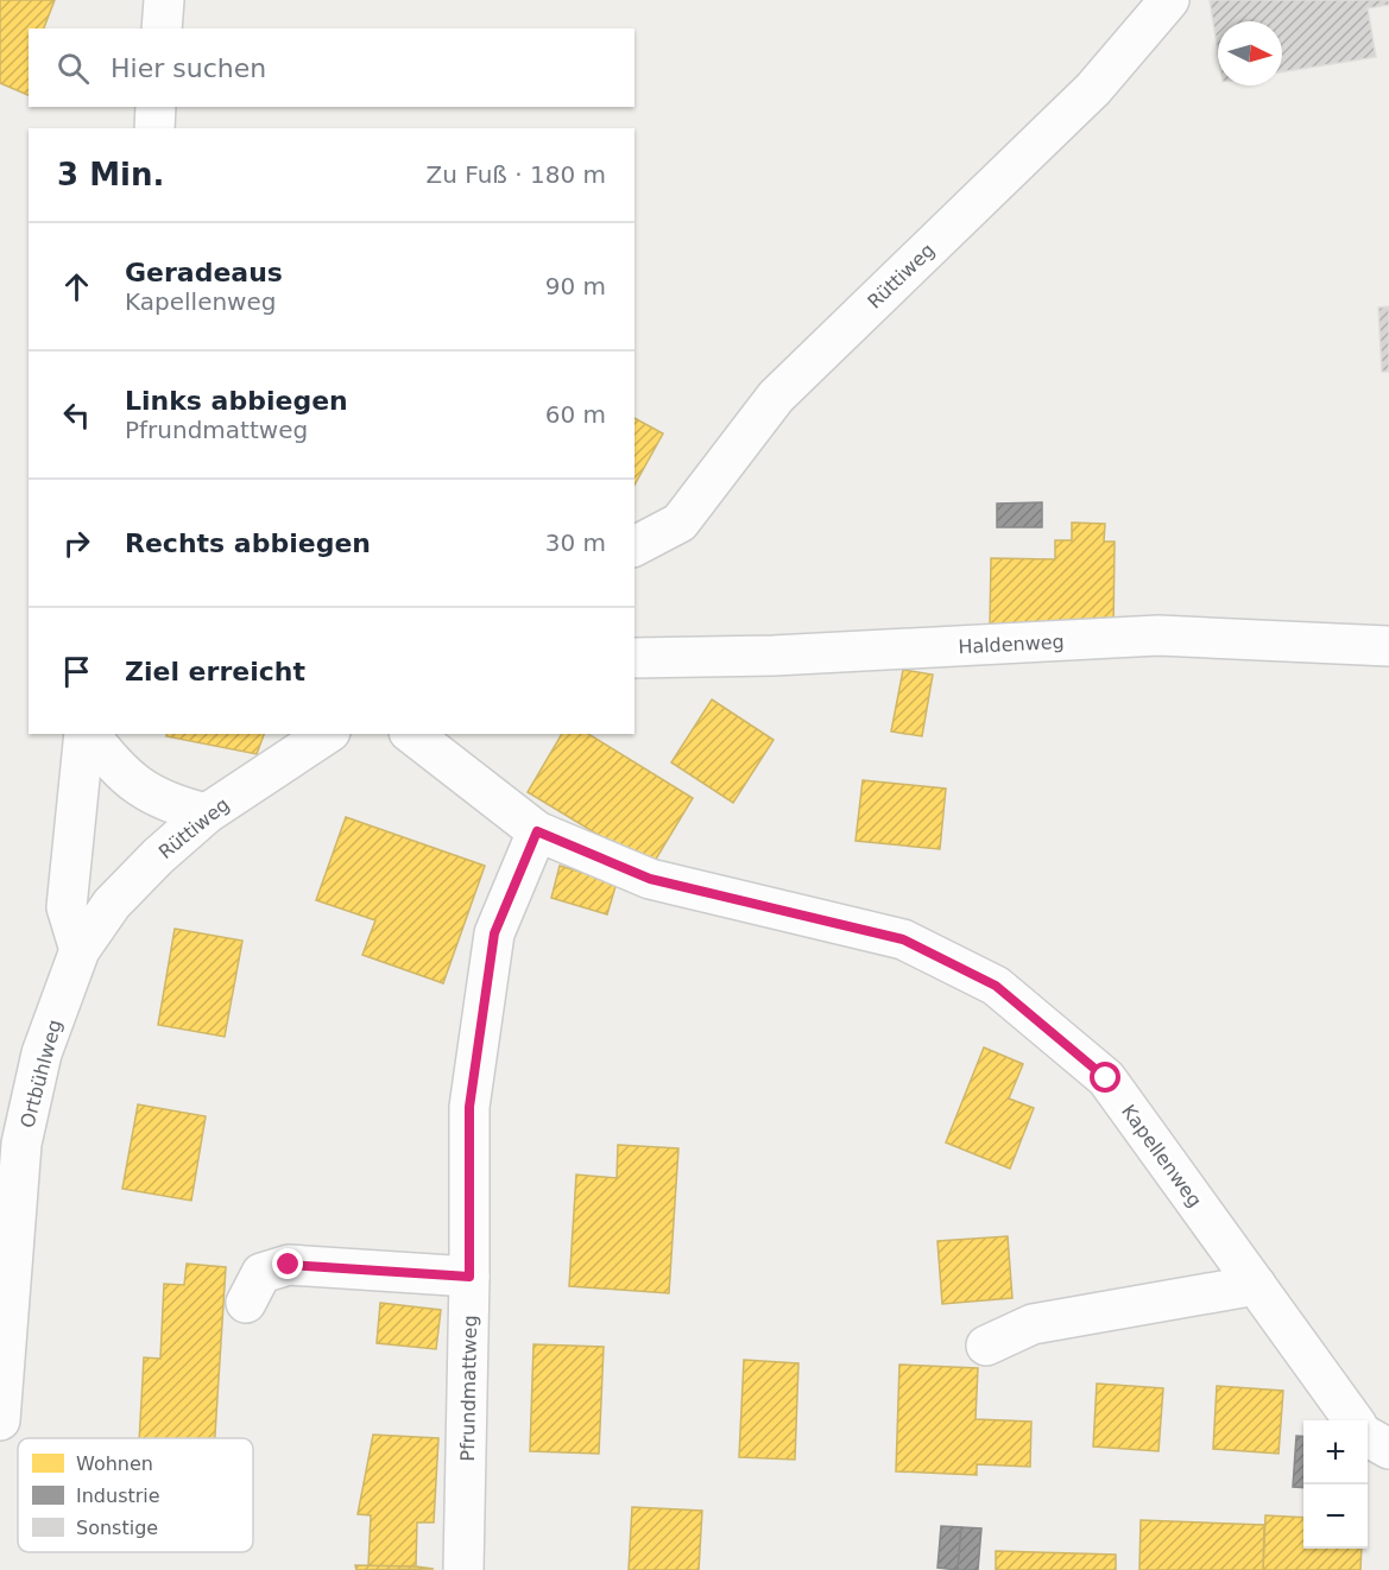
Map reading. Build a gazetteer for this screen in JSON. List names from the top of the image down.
{
  "streets": {
    "street": [
      "Rüttiweg",
      "Haldenweg",
      "Ortbühlweg",
      "Kapellenweg",
      "Pfrundmattweg"
    ]
  },
  "crossings": [
    ["Rüttiweg", "Ortbühlweg"],
    ["Kapellenweg", "Pfrundmattweg"]
  ],
  "legend": ["Wohnen", "Industrie", "Sonstige"],
  "north": "right",
  "page": {
    "search": "Hier suchen",
    "heading": ["3 Min.", "Zu Fuß · 180 m"],
    "list": [
      ["Geradeaus", "Kapellenweg", "90 m"],
      ["Links abbiegen", "Pfrundmattweg", "60 m"],
      ["Rechts abbiegen", "30 m"],
      "Ziel erreicht"
    ],
    "map_buttons": ["+", "−"]
  }
}
